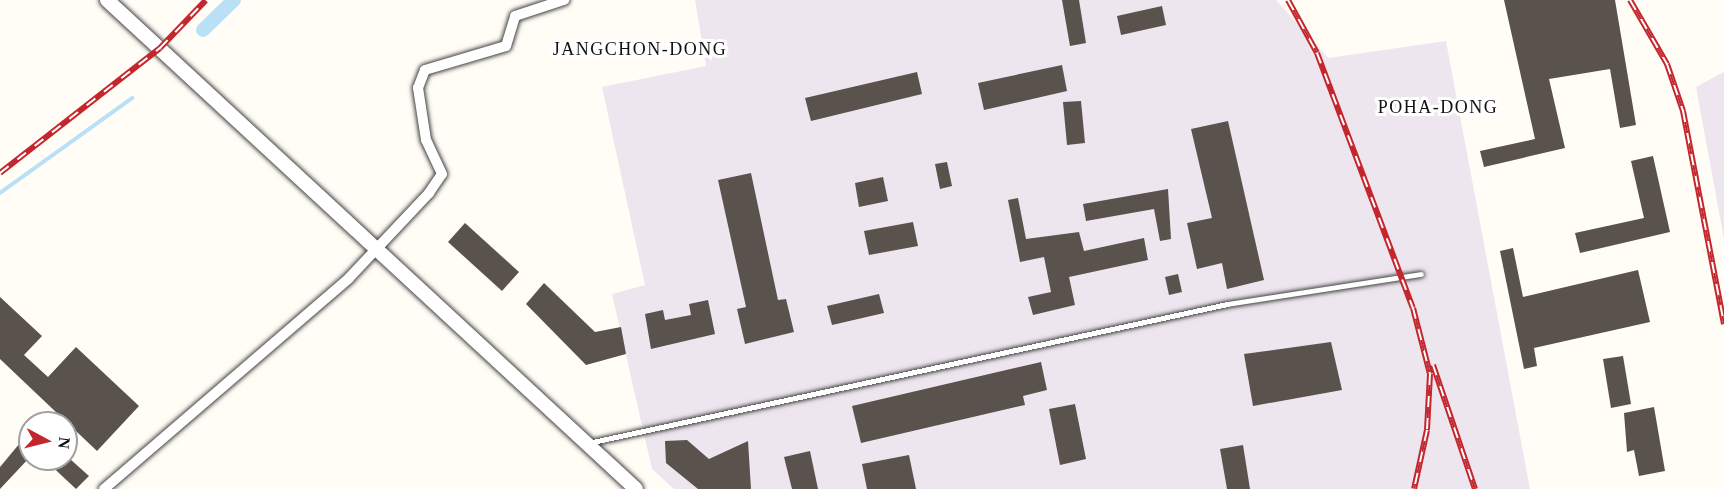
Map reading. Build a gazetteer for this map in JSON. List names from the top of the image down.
{
  "districts": ["JANGCHON-DONG", "POHA-DONG"],
  "north": "right"
}
